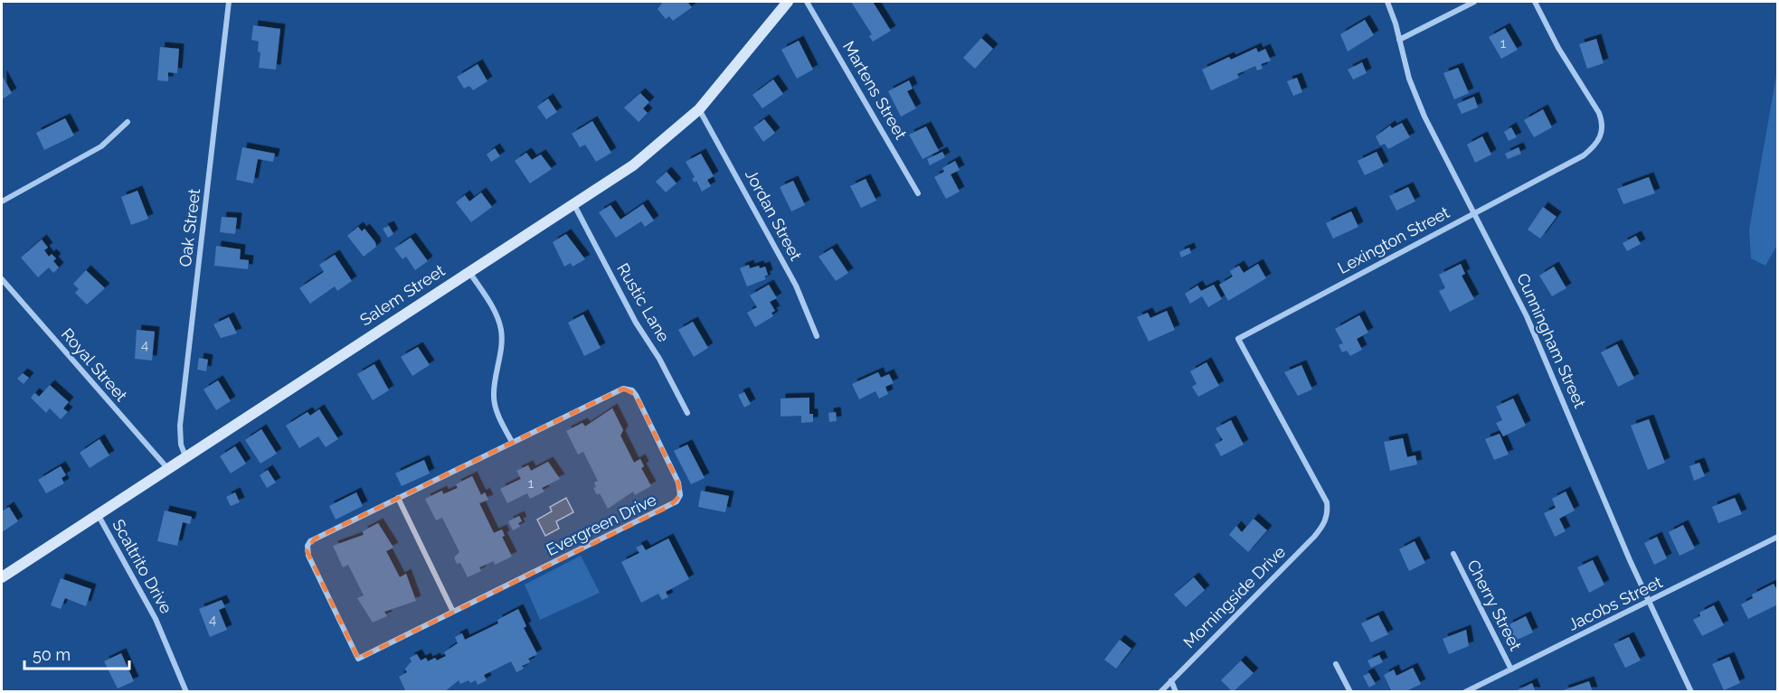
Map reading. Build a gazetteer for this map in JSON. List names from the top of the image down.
{
  "streets": {
    "street": [
      "Martens Street",
      "Jordan Street",
      "Oak Street",
      "Lexington Street",
      "Salem Street",
      "Rustic Lane",
      "Cunningham Street",
      "Royal Street",
      "Evergreen Drive",
      "Scaltrito Drive",
      "Morningside Drive",
      "Jacobs Street",
      "Cherry Street"
    ]
  },
  "crossings": [
    ["Jordan Street", "Salem Street"],
    ["Oak Street", "Salem Street"],
    ["Lexington Street", "Cunningham Street"],
    ["Lexington Street", "Morningside Drive"],
    ["Salem Street", "Rustic Lane"],
    ["Salem Street", "Royal Street"],
    ["Salem Street", "Scaltrito Drive"],
    ["Cunningham Street", "Jacobs Street"],
    ["Jacobs Street", "Cherry Street"]
  ],
  "house_numbers": [
    "1",
    "4",
    "1",
    "4"
  ],
  "scale_bar": "50 m"
}
